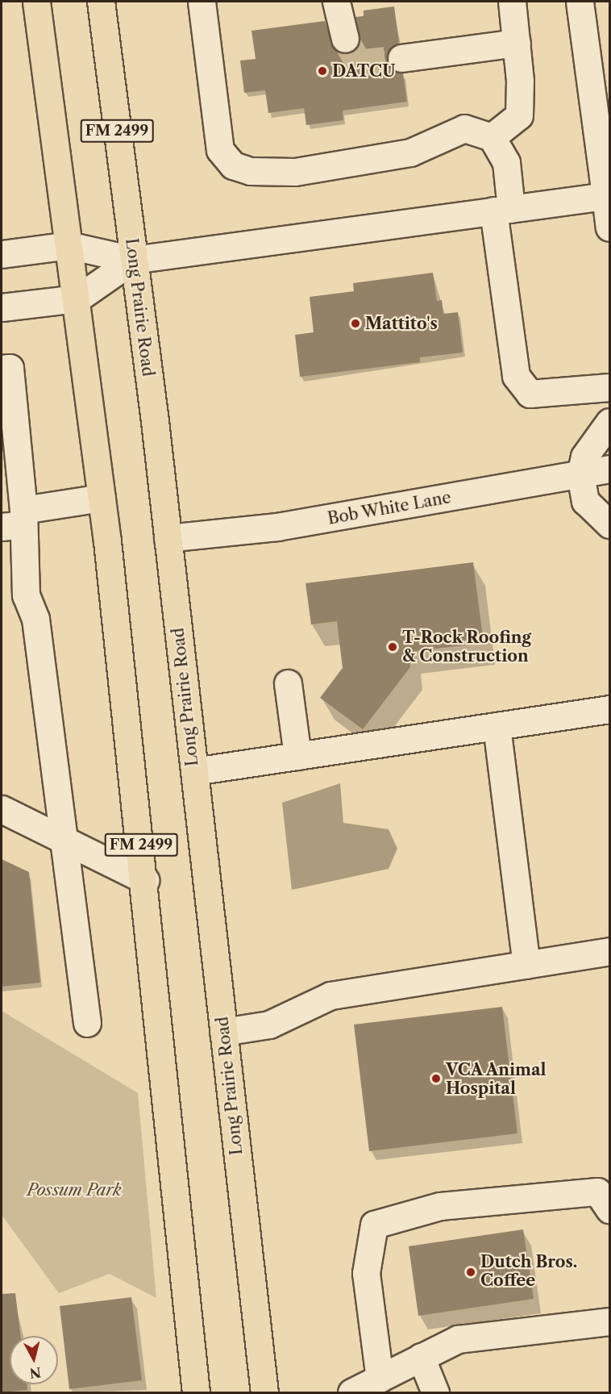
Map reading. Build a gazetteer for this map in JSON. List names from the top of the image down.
{
  "streets": {
    "main road": ["FM 2499", "Long Prairie Road"],
    "street": ["Bob White Lane"]
  },
  "crossings": [
    ["Long Prairie Road", "Bob White Lane"]
  ],
  "parks": ["Possum Park"],
  "places": [
    "DATCU",
    "Mattito's",
    "T-Rock Roofing & Construction",
    "VCA Animal Hospital",
    "Dutch Bros. Coffee"
  ],
  "north": "bottom"
}
